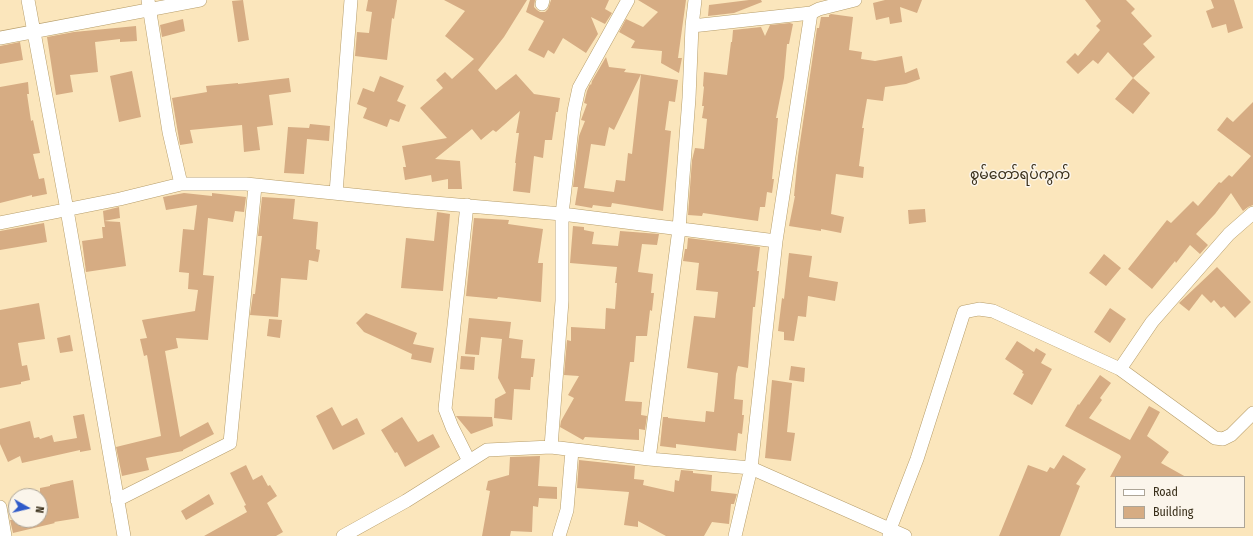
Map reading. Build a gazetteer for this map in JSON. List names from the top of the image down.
{
  "districts": ["စွမ်တော်ရပ်ကွက်"],
  "legend": ["Road", "Building"],
  "north": "right"
}
